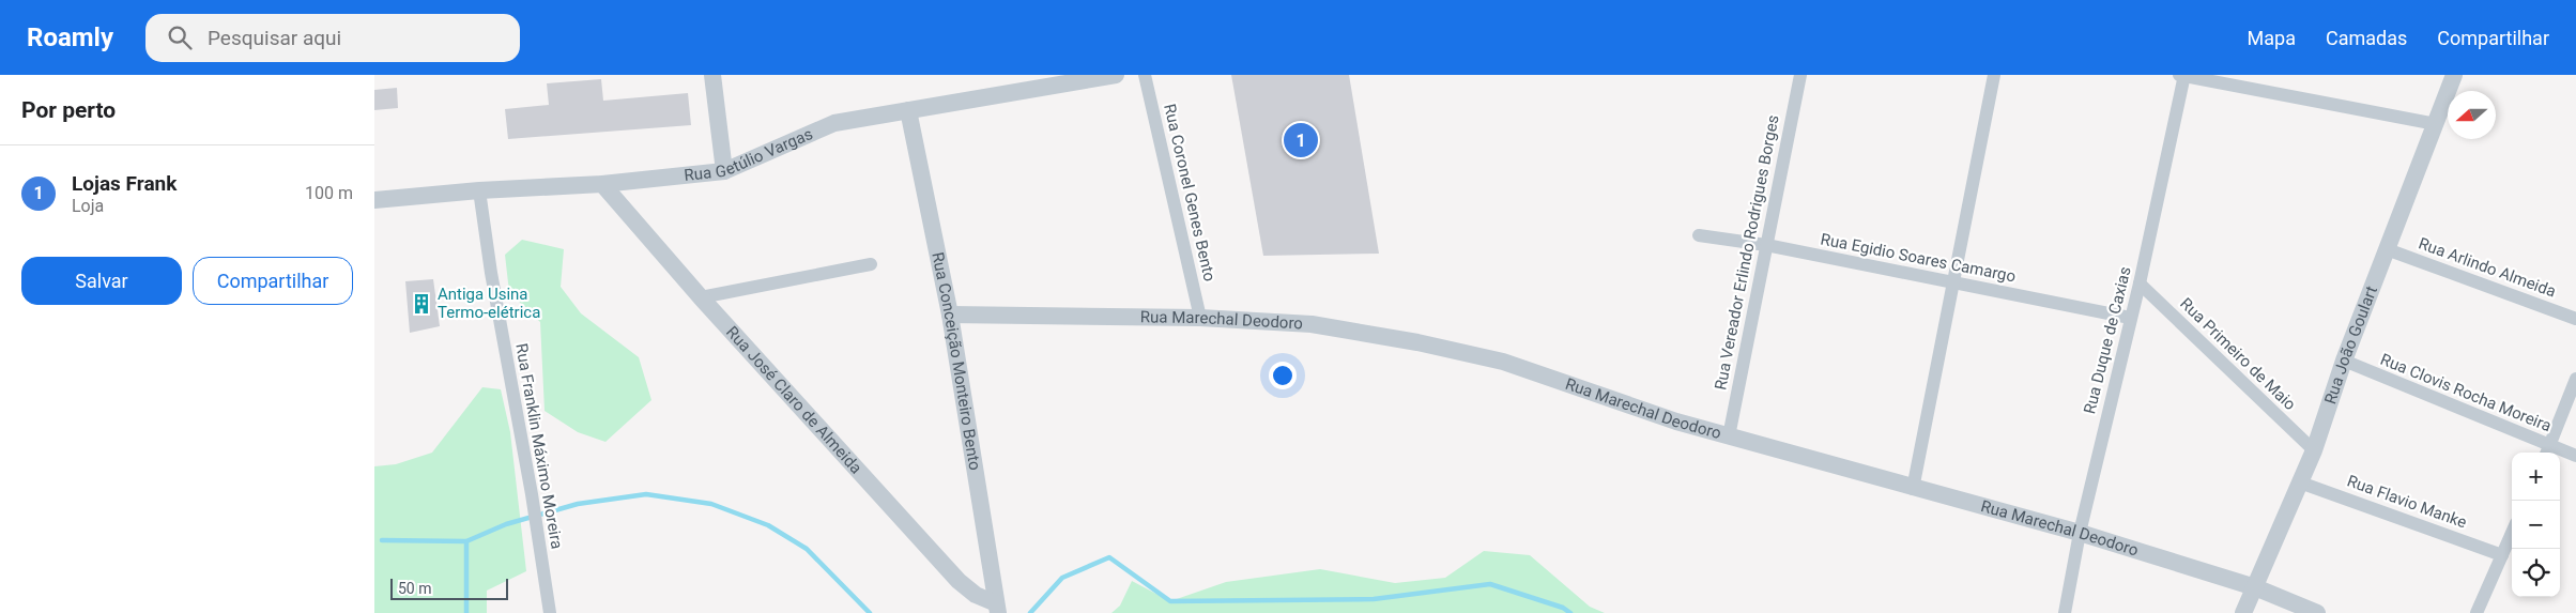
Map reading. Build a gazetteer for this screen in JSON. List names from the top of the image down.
{
  "streets": {
    "street": [
      "Rua Getúlio Vargas",
      "Rua Coronel Genes Bento",
      "Rua Vereador Erlindo Rodrigues Borges",
      "Rua Egidio Soares Camargo",
      "Rua Arlindo Almeida",
      "Rua Marechal Deodoro",
      "Rua Duque de Caxias",
      "Rua João Goulart",
      "Rua Primeiro de Maio",
      "Rua Conceição Monteiro Bento",
      "Rua Clovis Rocha Moreira",
      "Rua José Claro de Almeida",
      "Rua Franklin Máximo Moreira",
      "Rua Flavio Manke"
    ]
  },
  "crossings": [
    ["Rua Getúlio Vargas", "Rua Conceição Monteiro Bento"],
    ["Rua Getúlio Vargas", "Rua José Claro de Almeida"],
    ["Rua Getúlio Vargas", "Rua Franklin Máximo Moreira"],
    ["Rua Coronel Genes Bento", "Rua Marechal Deodoro"],
    ["Rua Vereador Erlindo Rodrigues Borges", "Rua Egidio Soares Camargo"],
    ["Rua Vereador Erlindo Rodrigues Borges", "Rua Marechal Deodoro"],
    ["Rua Egidio Soares Camargo", "Rua Duque de Caxias"],
    ["Rua Arlindo Almeida", "Rua João Goulart"],
    ["Rua Marechal Deodoro", "Rua Duque de Caxias"],
    ["Rua Marechal Deodoro", "Rua João Goulart"],
    ["Rua Marechal Deodoro", "Rua Conceição Monteiro Bento"],
    ["Rua Duque de Caxias", "Rua Primeiro de Maio"],
    ["Rua João Goulart", "Rua Primeiro de Maio"],
    ["Rua João Goulart", "Rua Clovis Rocha Moreira"],
    ["Rua João Goulart", "Rua Flavio Manke"],
    ["Rua Conceição Monteiro Bento", "Rua José Claro de Almeida"]
  ],
  "places": {
    "building": ["Antiga Usina Termo-elétrica"]
  },
  "scale_bar": "50 m",
  "north": "left",
  "page": {
    "header": "Roamly",
    "search": "Pesquisar aqui",
    "nav": ["Mapa", "Camadas", "Compartilhar"],
    "heading": "Por perto",
    "pins": "1",
    "list": [
      {
        "mark": "1",
        "name": "Lojas Frank",
        "note": "Loja",
        "value": "100 m"
      }
    ],
    "buttons": ["Salvar", "Compartilhar"],
    "map_buttons": ["+", "−"],
    "scale": "50 m"
  }
}
